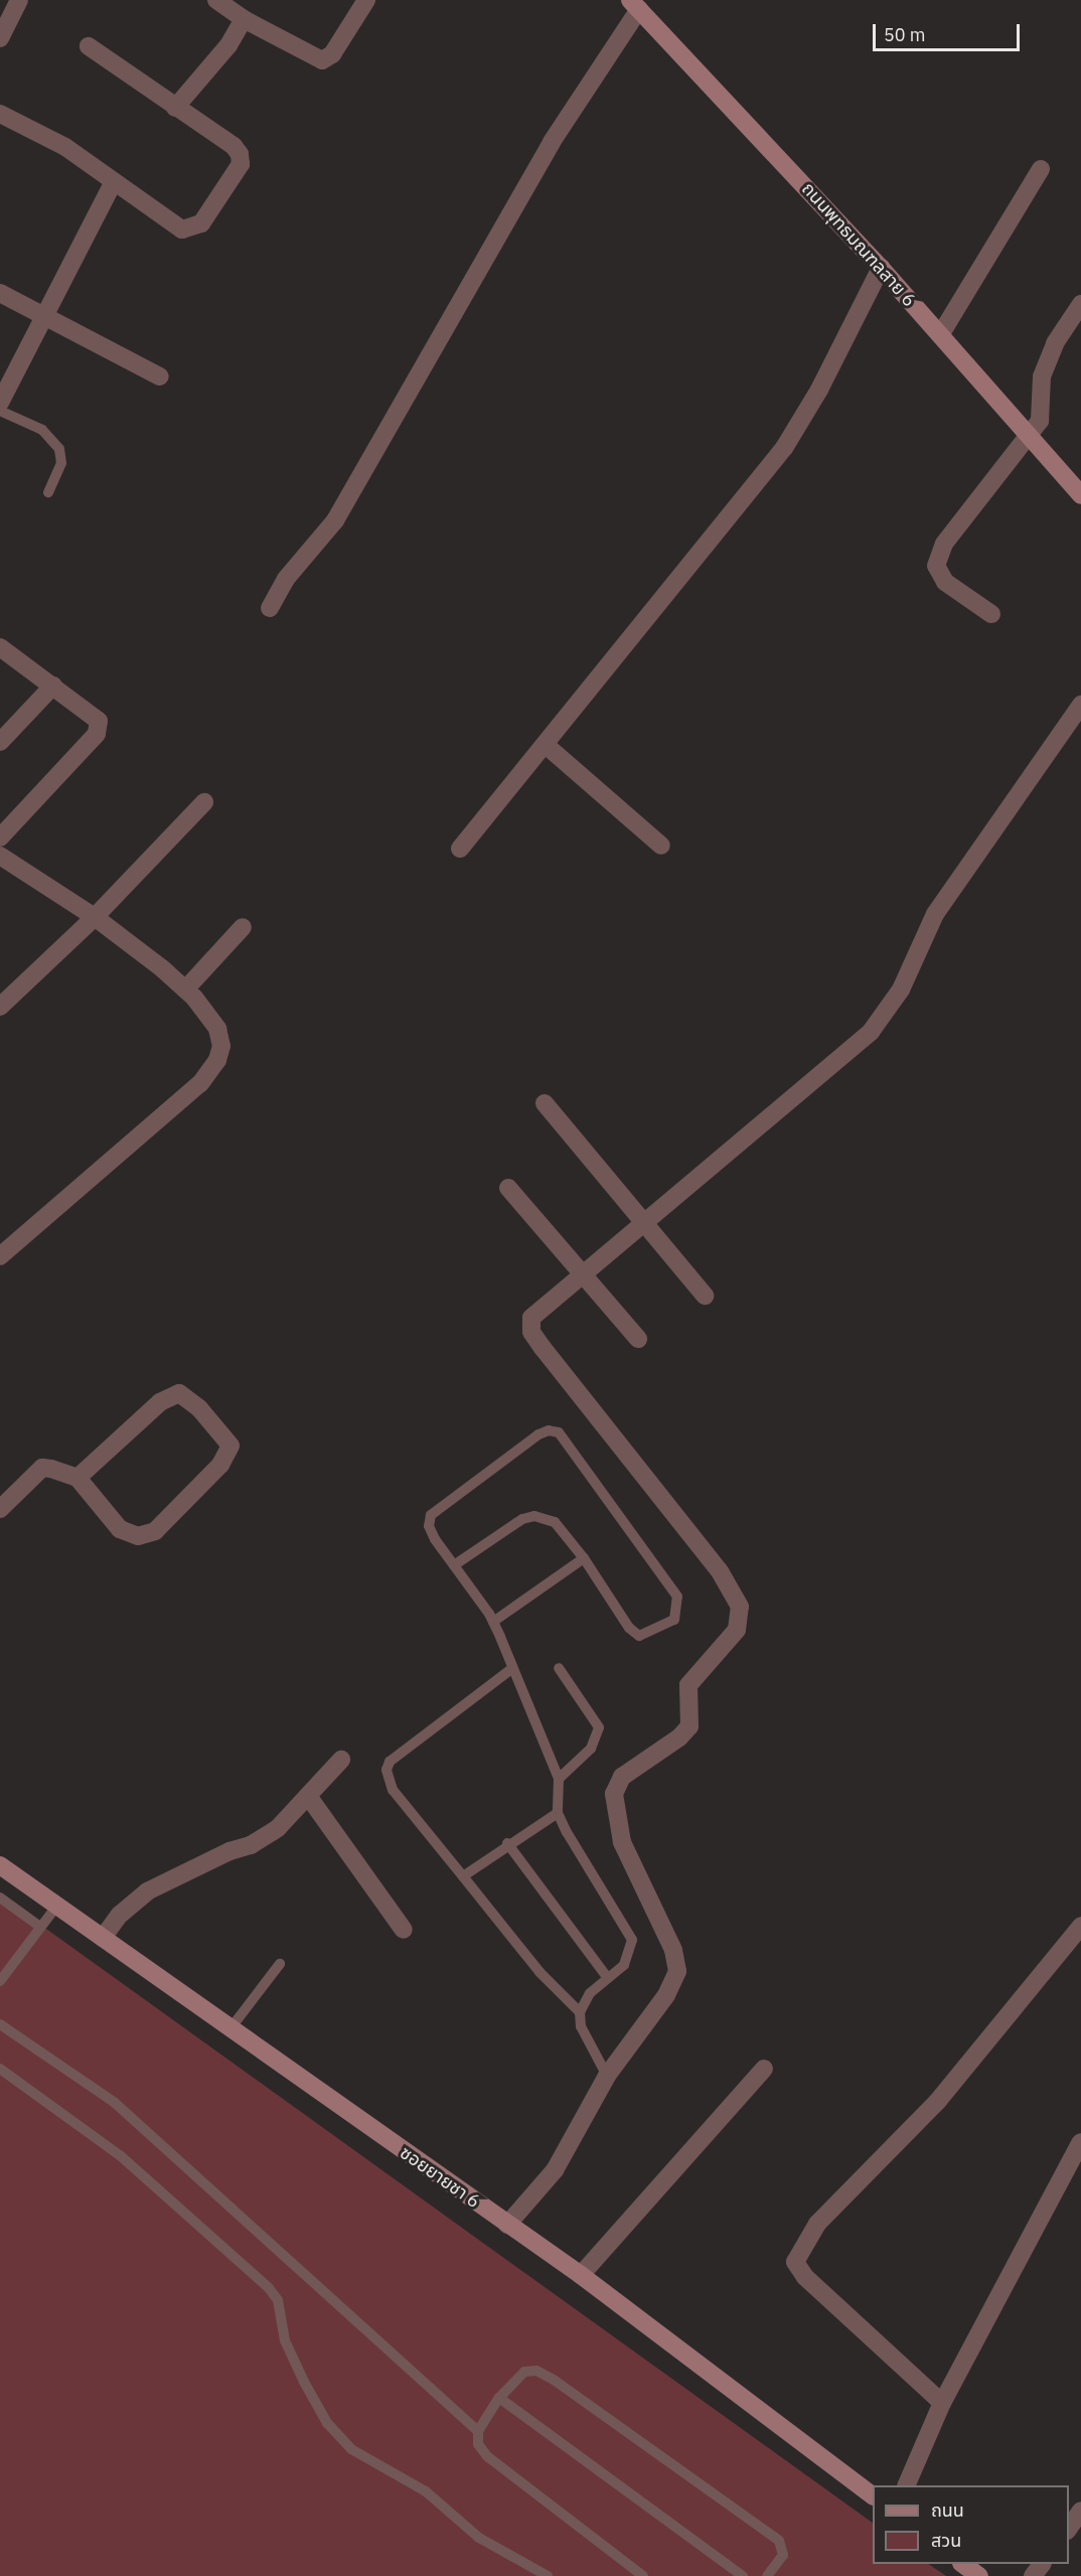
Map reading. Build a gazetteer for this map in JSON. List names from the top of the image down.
{
  "streets": {
    "street": ["ถนนพุทธมณฑลสาย 6", "ซอยยายชา 6"]
  },
  "legend": ["ถนน", "สวน"],
  "scale_bar": "50 m"
}
